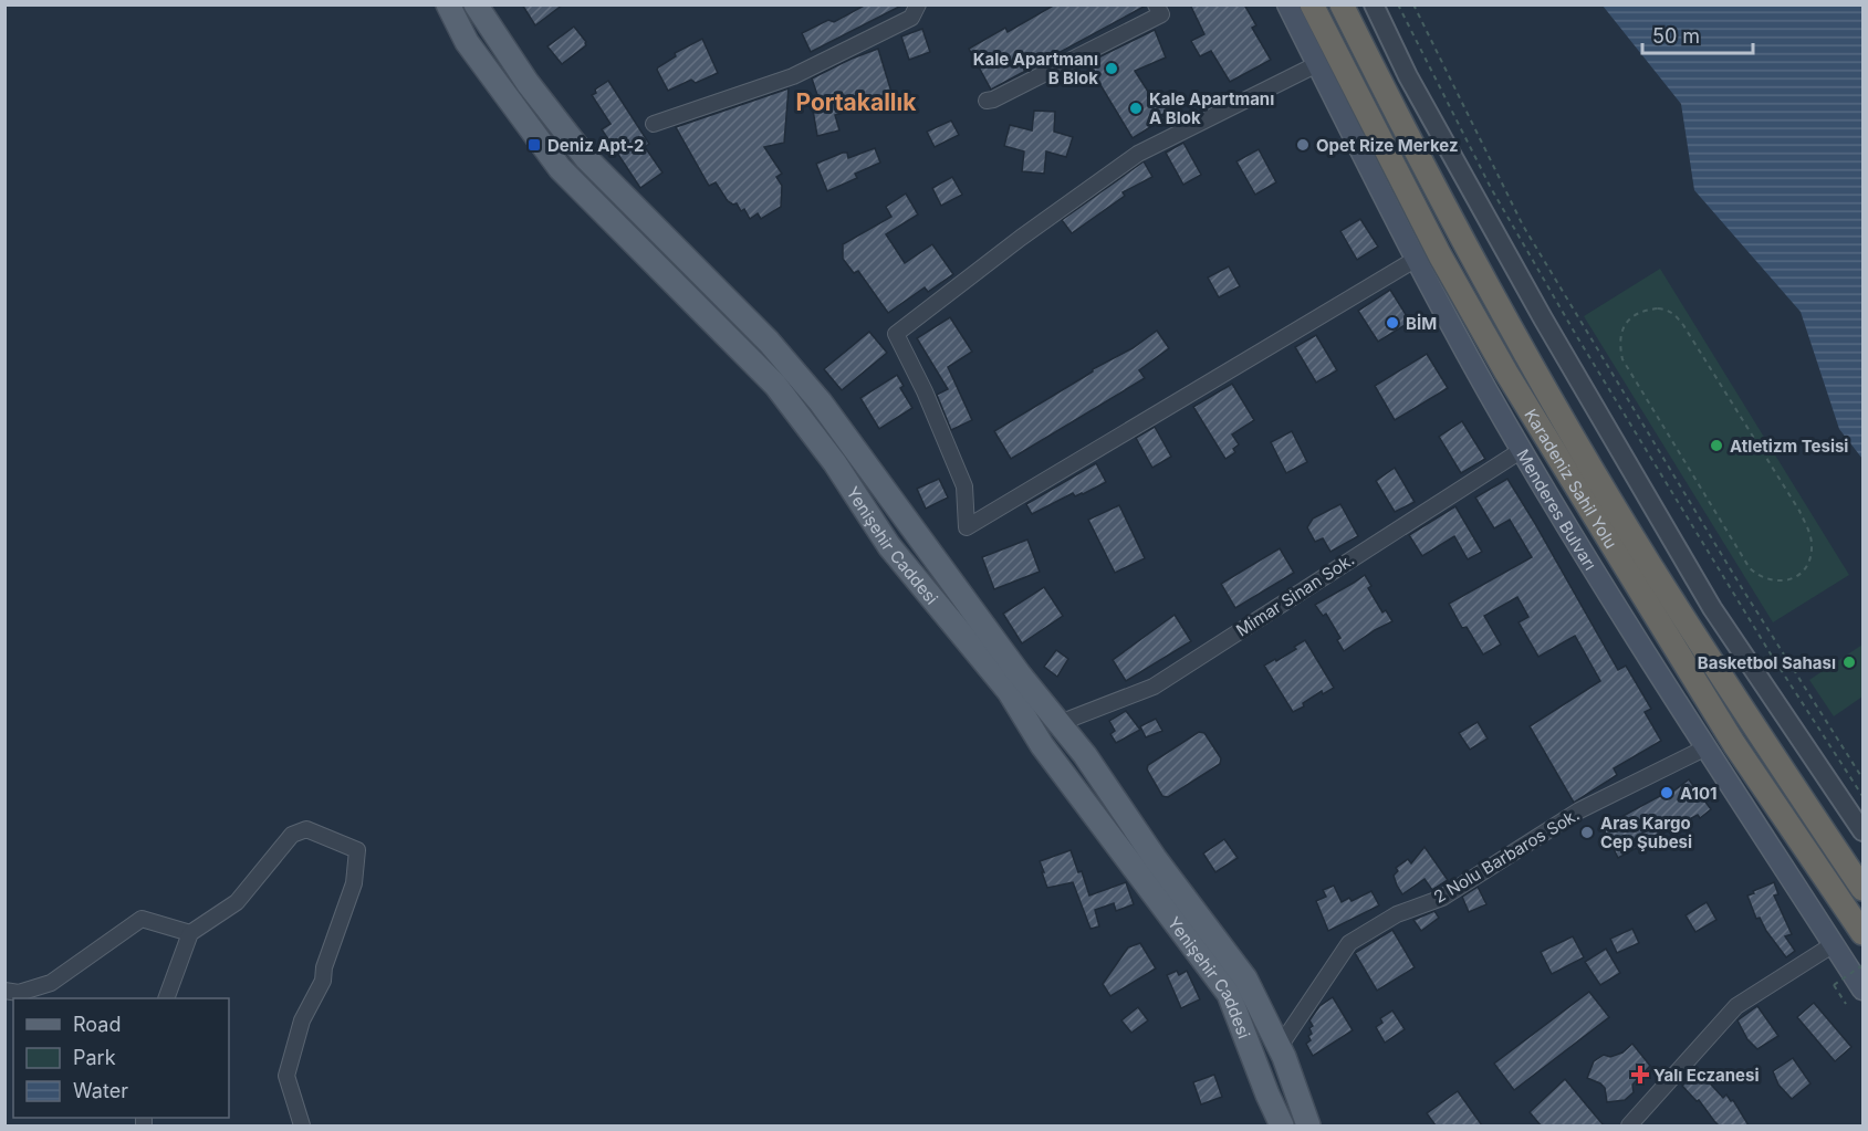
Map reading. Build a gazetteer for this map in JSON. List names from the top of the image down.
{
  "streets": {
    "highway": ["Karadeniz Sahil Yolu"],
    "main road": ["Menderes Bulvarı", "Yenişehir Caddesi"],
    "street": ["Mimar Sinan Sok.", "2 Nolu Barbaros Sok."]
  },
  "crossings": [
    ["Menderes Bulvarı", "Mimar Sinan Sok."],
    ["Menderes Bulvarı", "2 Nolu Barbaros Sok."],
    ["Yenişehir Caddesi", "Mimar Sinan Sok."],
    ["Yenişehir Caddesi", "2 Nolu Barbaros Sok."]
  ],
  "districts": ["Portakallık"],
  "places": {
    "other": [
      "Kale Apartmanı B Blok",
      "Kale Apartmanı A Blok",
      "Opet Rize Merkez",
      "BİM",
      "Atletizm Tesisi",
      "Basketbol Sahası",
      "A101",
      "Aras Kargo Cep Şubesi"
    ],
    "transit": ["Deniz Apt-2"],
    "health": ["Yalı Eczanesi"]
  },
  "legend": ["Road", "Park", "Water"],
  "scale_bar": "50 m"
}
